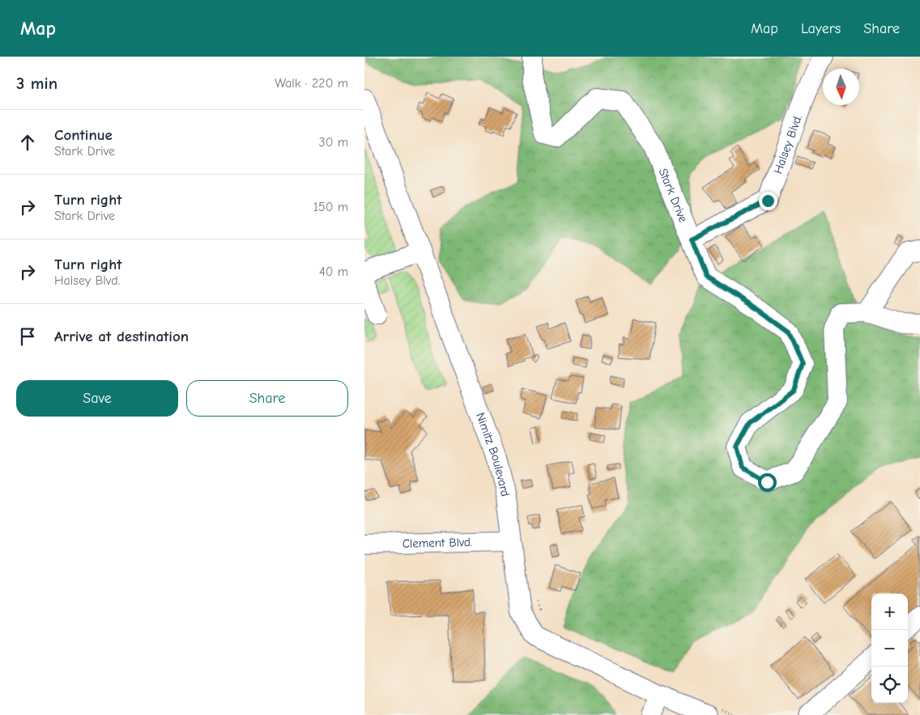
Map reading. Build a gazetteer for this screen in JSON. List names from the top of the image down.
{
  "streets": {
    "street": [
      "Halsey Blvd.",
      "Stark Drive",
      "Nimitz Boulevard",
      "Clement Blvd."
    ]
  },
  "crossings": [
    ["Halsey Blvd.", "Stark Drive"],
    ["Nimitz Boulevard", "Clement Blvd."]
  ],
  "north": "bottom",
  "page": {
    "header": "Map",
    "nav": ["Map", "Layers", "Share"],
    "heading": ["3 min", "Walk · 220 m"],
    "list": [
      ["Continue", "Stark Drive", "30 m"],
      ["Turn right", "Stark Drive", "150 m"],
      ["Turn right", "Halsey Blvd.", "40 m"],
      "Arrive at destination"
    ],
    "buttons": ["Save", "Share"],
    "map_buttons": ["+", "−"]
  }
}
